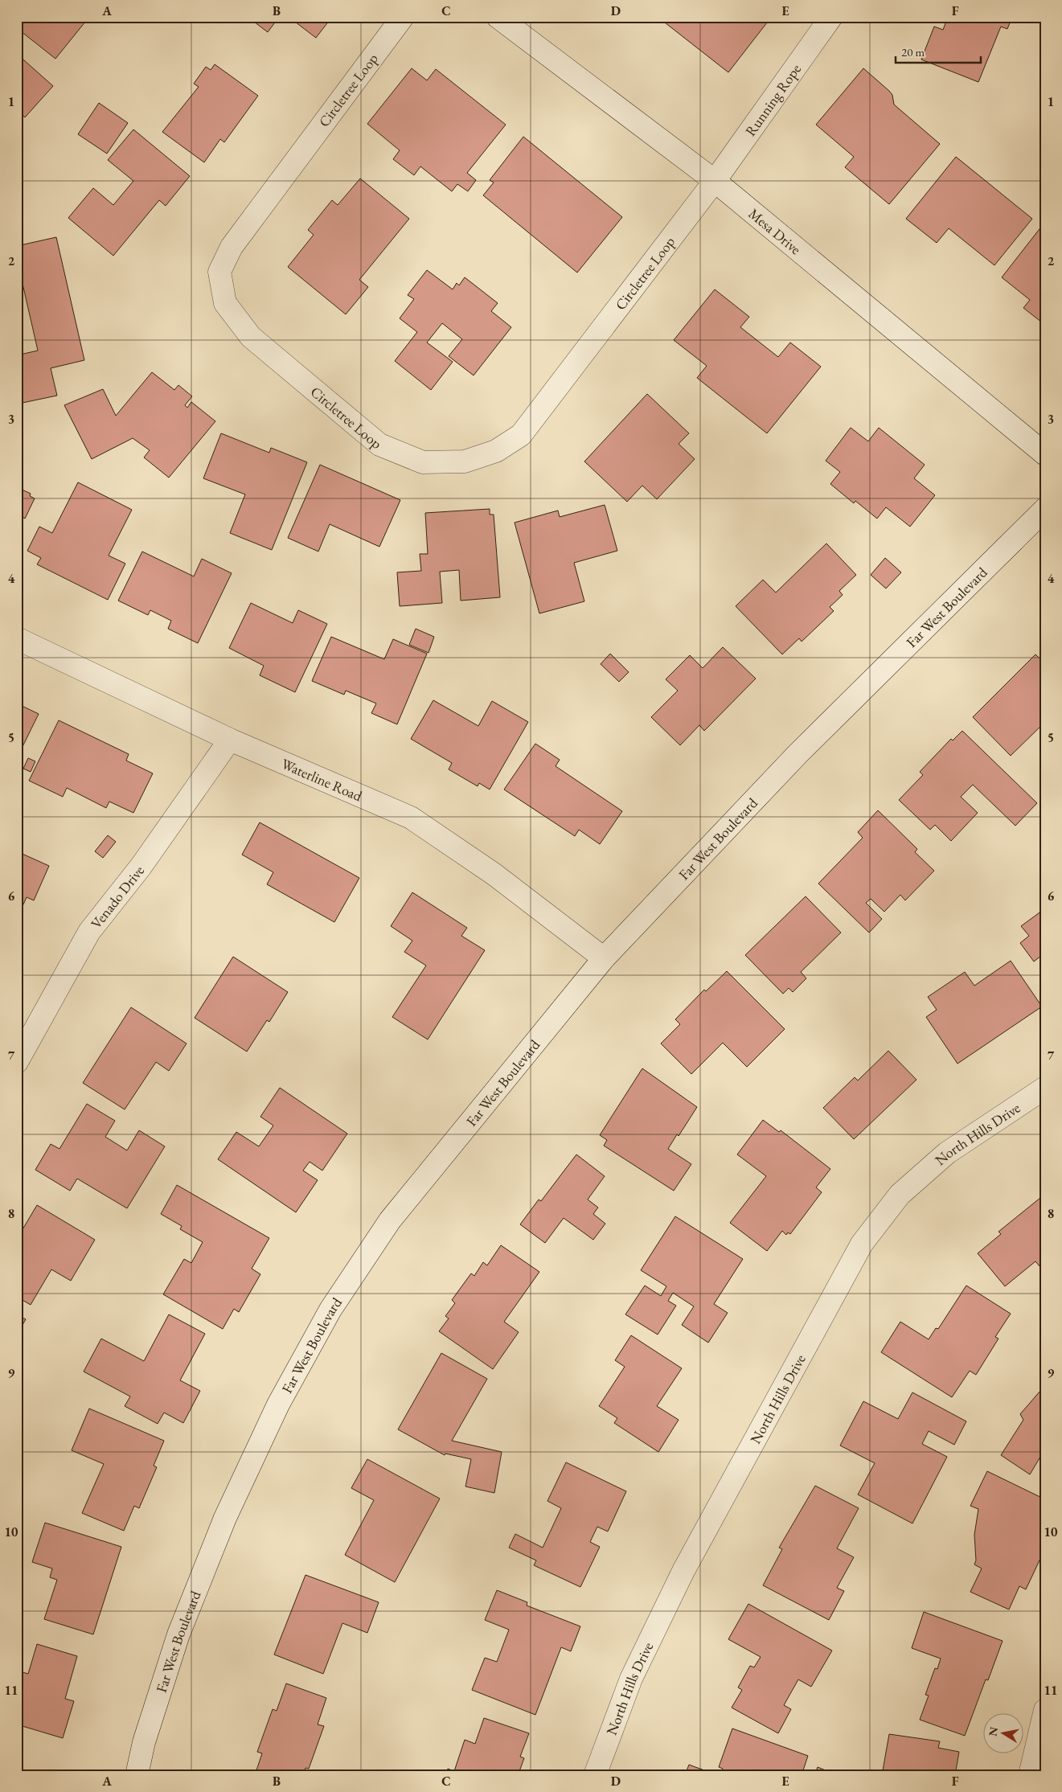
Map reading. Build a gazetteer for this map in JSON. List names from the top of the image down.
{
  "streets": {
    "street": [
      "Circletree Loop",
      "Running Rope",
      "Mesa Drive",
      "Far West Boulevard",
      "Waterline Road",
      "Venado Drive",
      "North Hills Drive"
    ]
  },
  "crossings": [
    ["Circletree Loop", "Running Rope"],
    ["Circletree Loop", "Mesa Drive"],
    ["Running Rope", "Mesa Drive"],
    ["Far West Boulevard", "Waterline Road"],
    ["Waterline Road", "Venado Drive"]
  ],
  "scale_bar": "20 m",
  "north": "left",
  "grid": {
    "columns": [
      "A",
      "B",
      "C",
      "D",
      "E",
      "F"
    ],
    "rows": [
      "1",
      "2",
      "3",
      "4",
      "5",
      "6",
      "7",
      "8",
      "9",
      "10",
      "11"
    ]
  }
}
